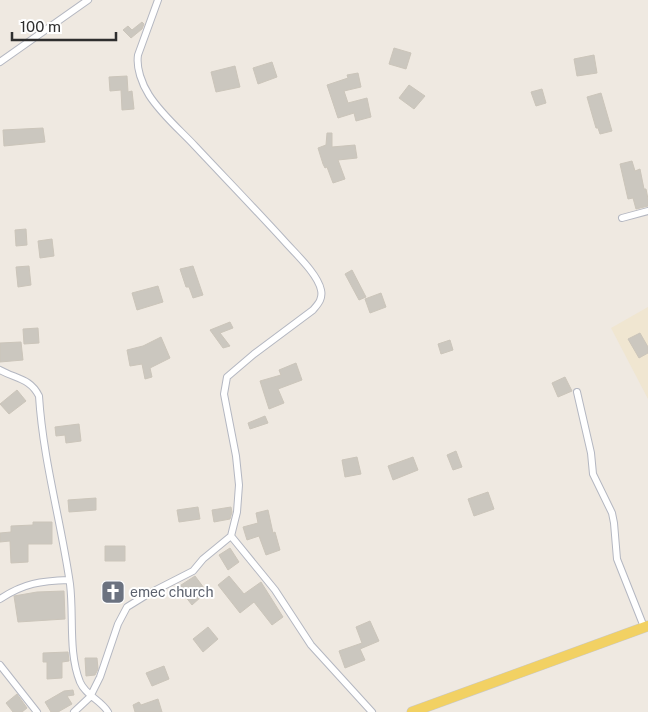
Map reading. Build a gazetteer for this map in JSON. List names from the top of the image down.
{
  "places": {
    "church": ["emec church"]
  },
  "scale_bar": "100 m"
}
